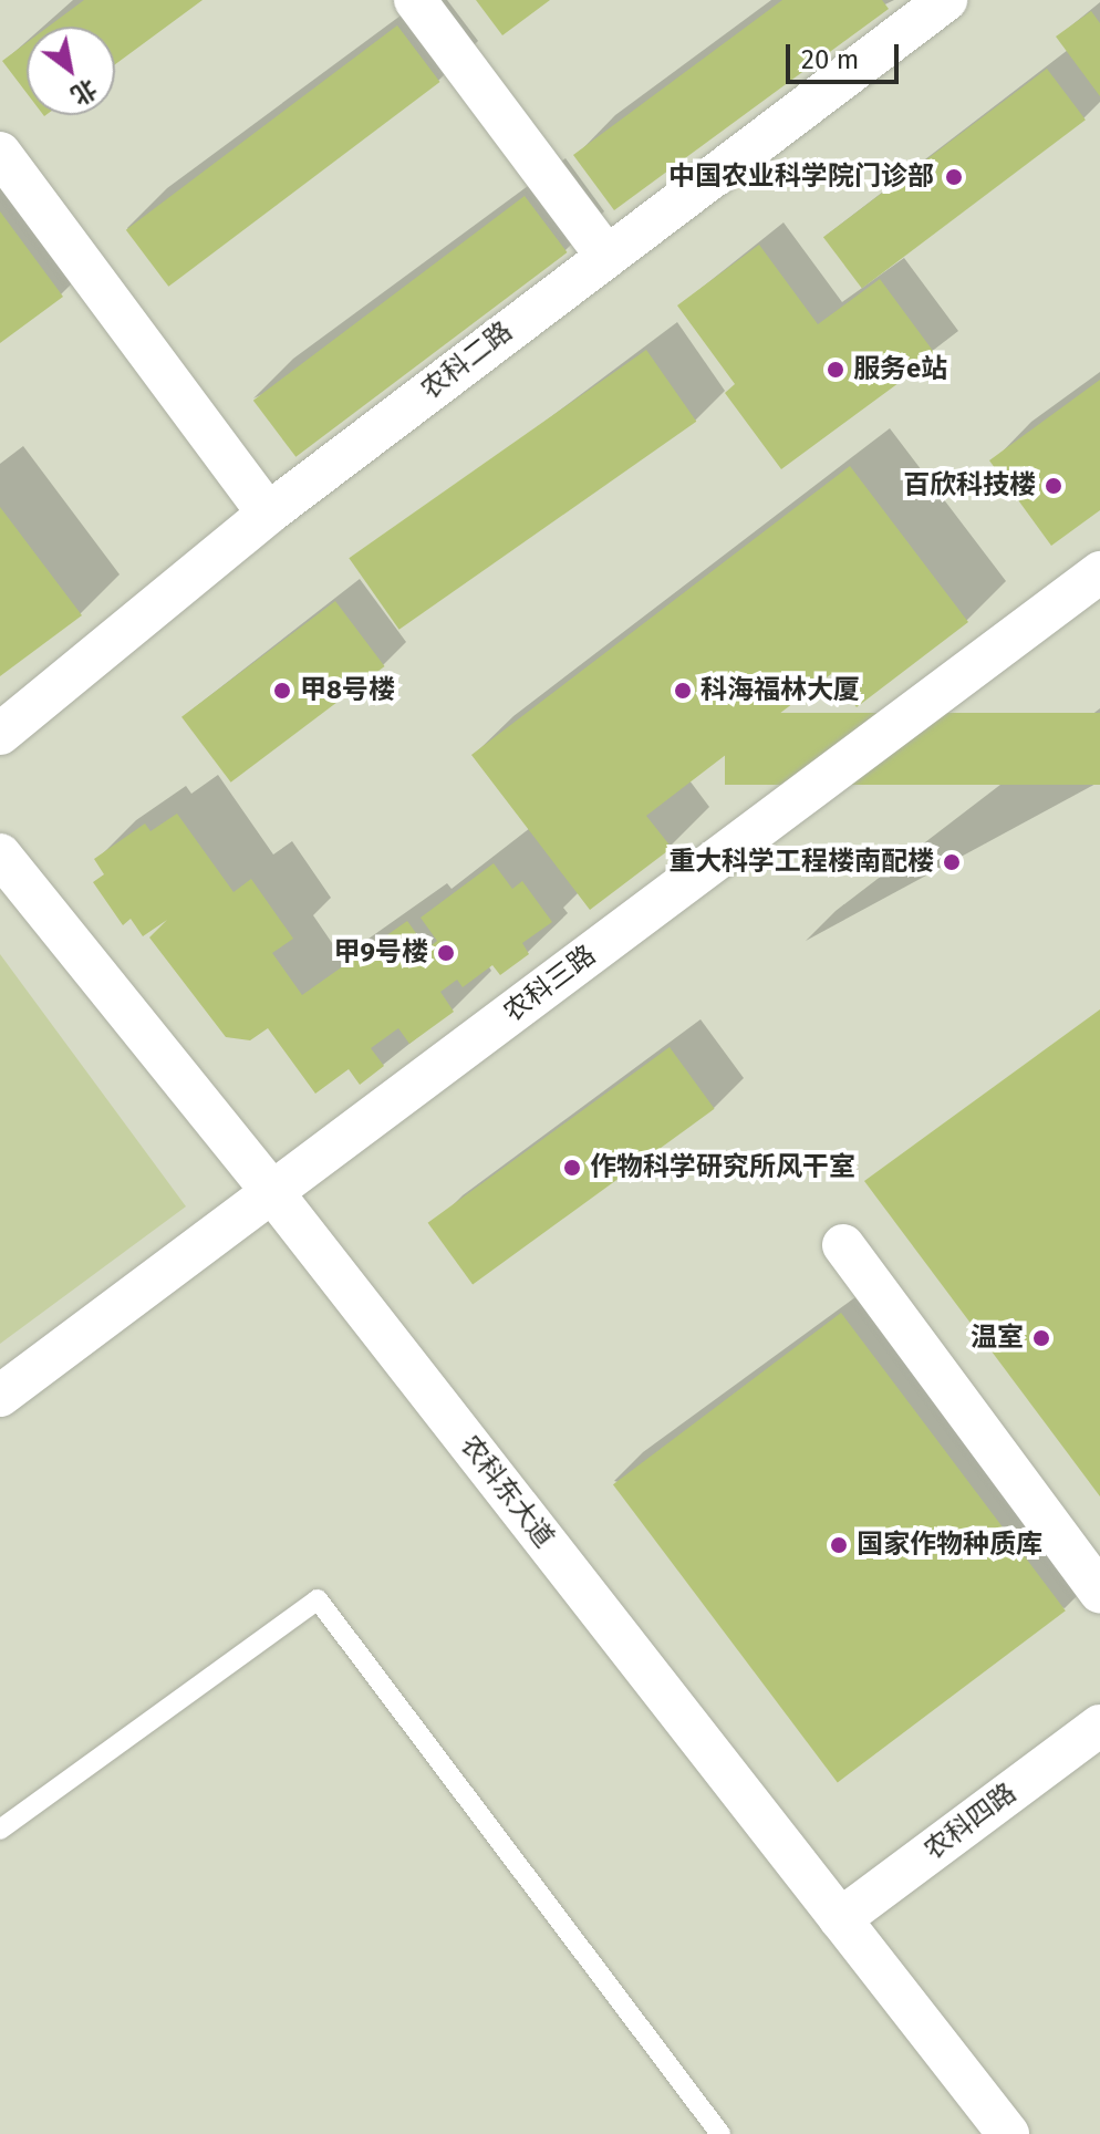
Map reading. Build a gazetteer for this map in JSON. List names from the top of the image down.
{
  "streets": {
    "street": [
      "农科二路",
      "农科三路",
      "农科东大道",
      "农科四路"
    ]
  },
  "crossings": [
    ["农科三路", "农科东大道"],
    ["农科东大道", "农科四路"]
  ],
  "places": [
    "中国农业科学院门诊部",
    "服务e站",
    "百欣科技楼",
    "甲8号楼",
    "科海福林大厦",
    "重大科学工程楼南配楼",
    "甲9号楼",
    "作物科学研究所风干室",
    "温室",
    "国家作物种质库"
  ],
  "scale_bar": "20 m",
  "north": "bottom right"
}
